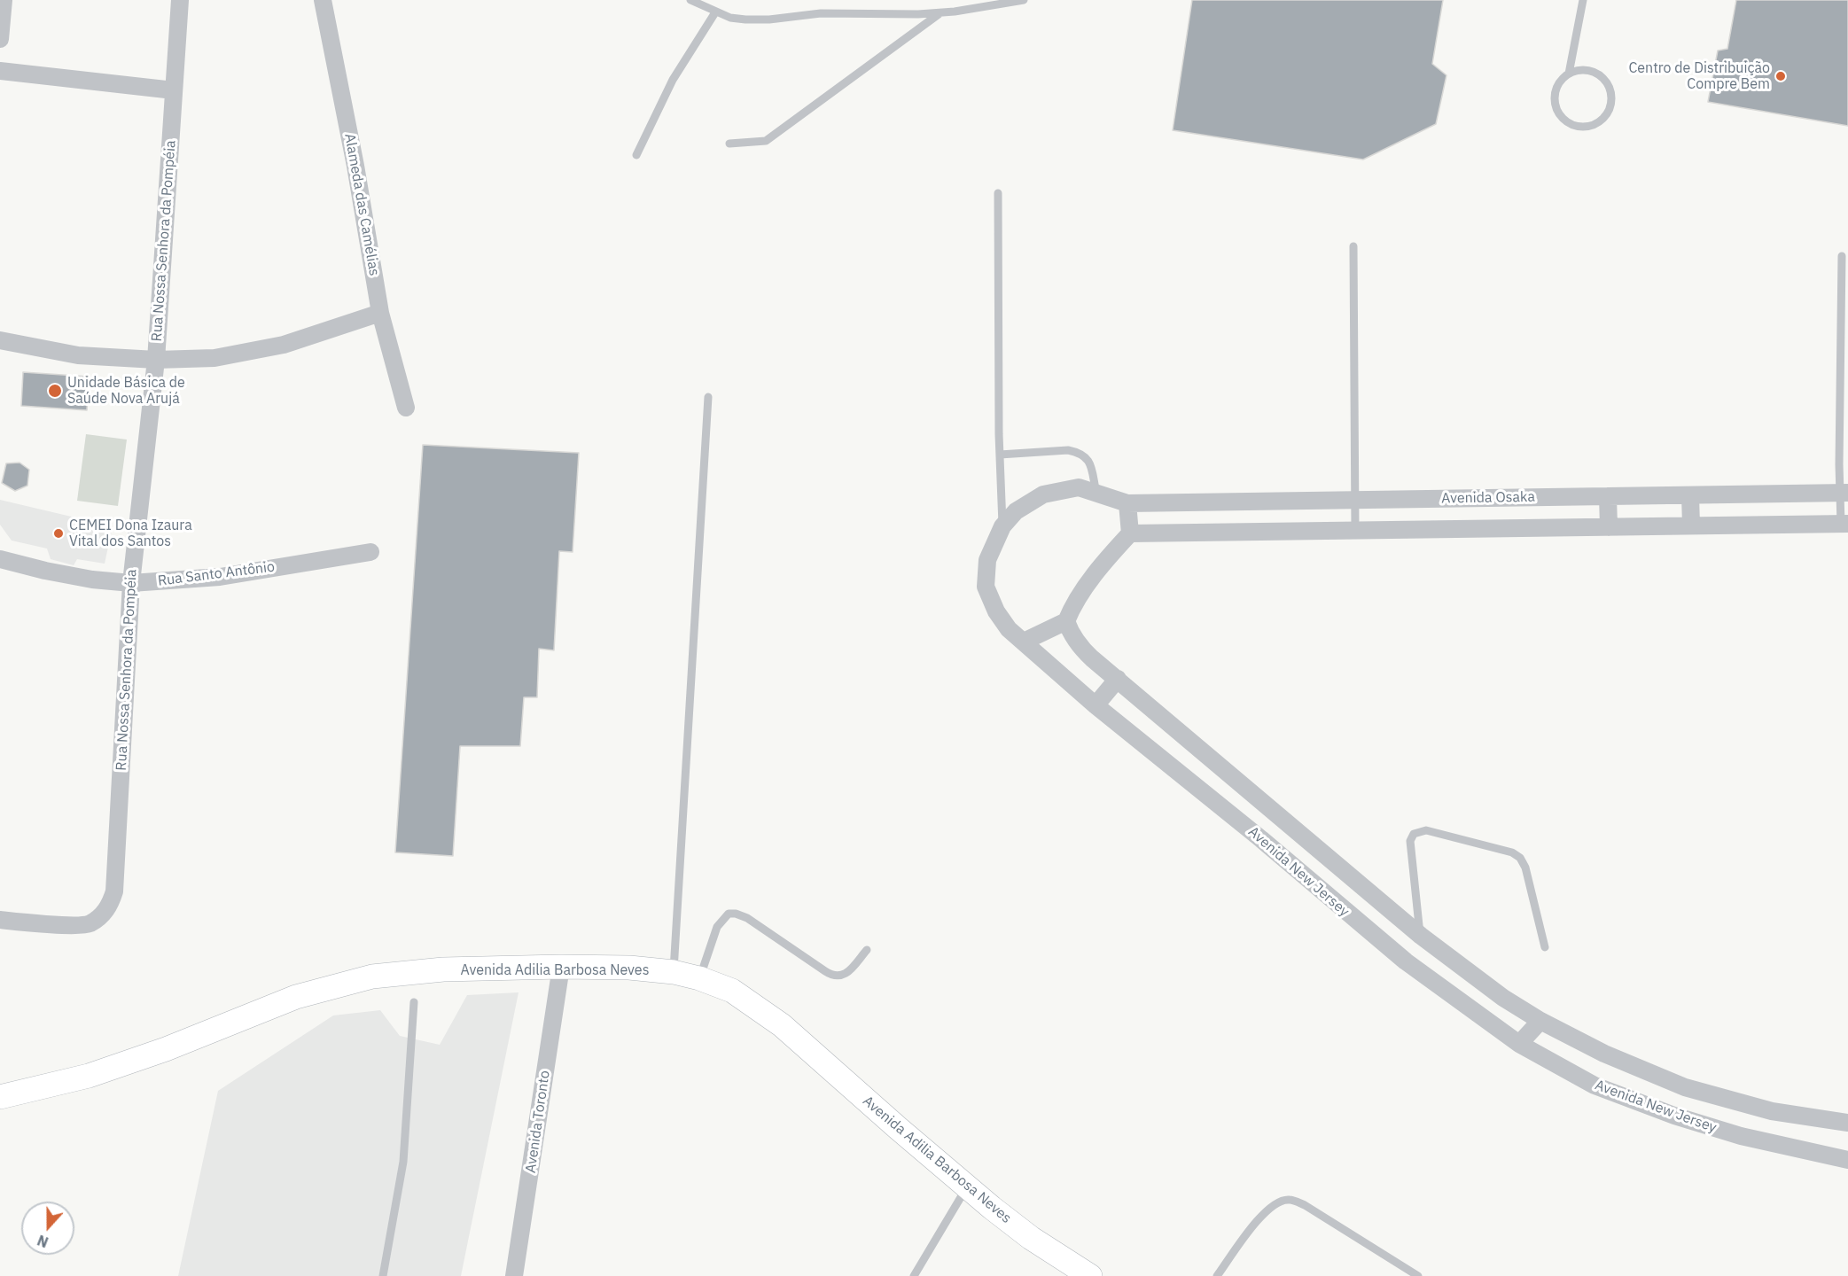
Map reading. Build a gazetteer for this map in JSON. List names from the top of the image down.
{
  "streets": {
    "street": [
      "Alameda das Camélias",
      "Rua Nossa Senhora da Pompéia",
      "Avenida Osaka",
      "Rua Santo Antônio",
      "Avenida New Jersey",
      "Avenida Adilia Barbosa Neves",
      "Avenida Toronto"
    ]
  },
  "crossings": [
    ["Rua Nossa Senhora da Pompéia", "Rua Santo Antônio"],
    ["Avenida Osaka", "Avenida New Jersey"],
    ["Avenida Adilia Barbosa Neves", "Avenida Toronto"]
  ],
  "places": ["Centro de Distribuição Compre Bem", "Unidade Básica de Saúde Nova Arujá", "CEMEI Dona Izaura Vital dos Santos"],
  "north": "bottom"
}
